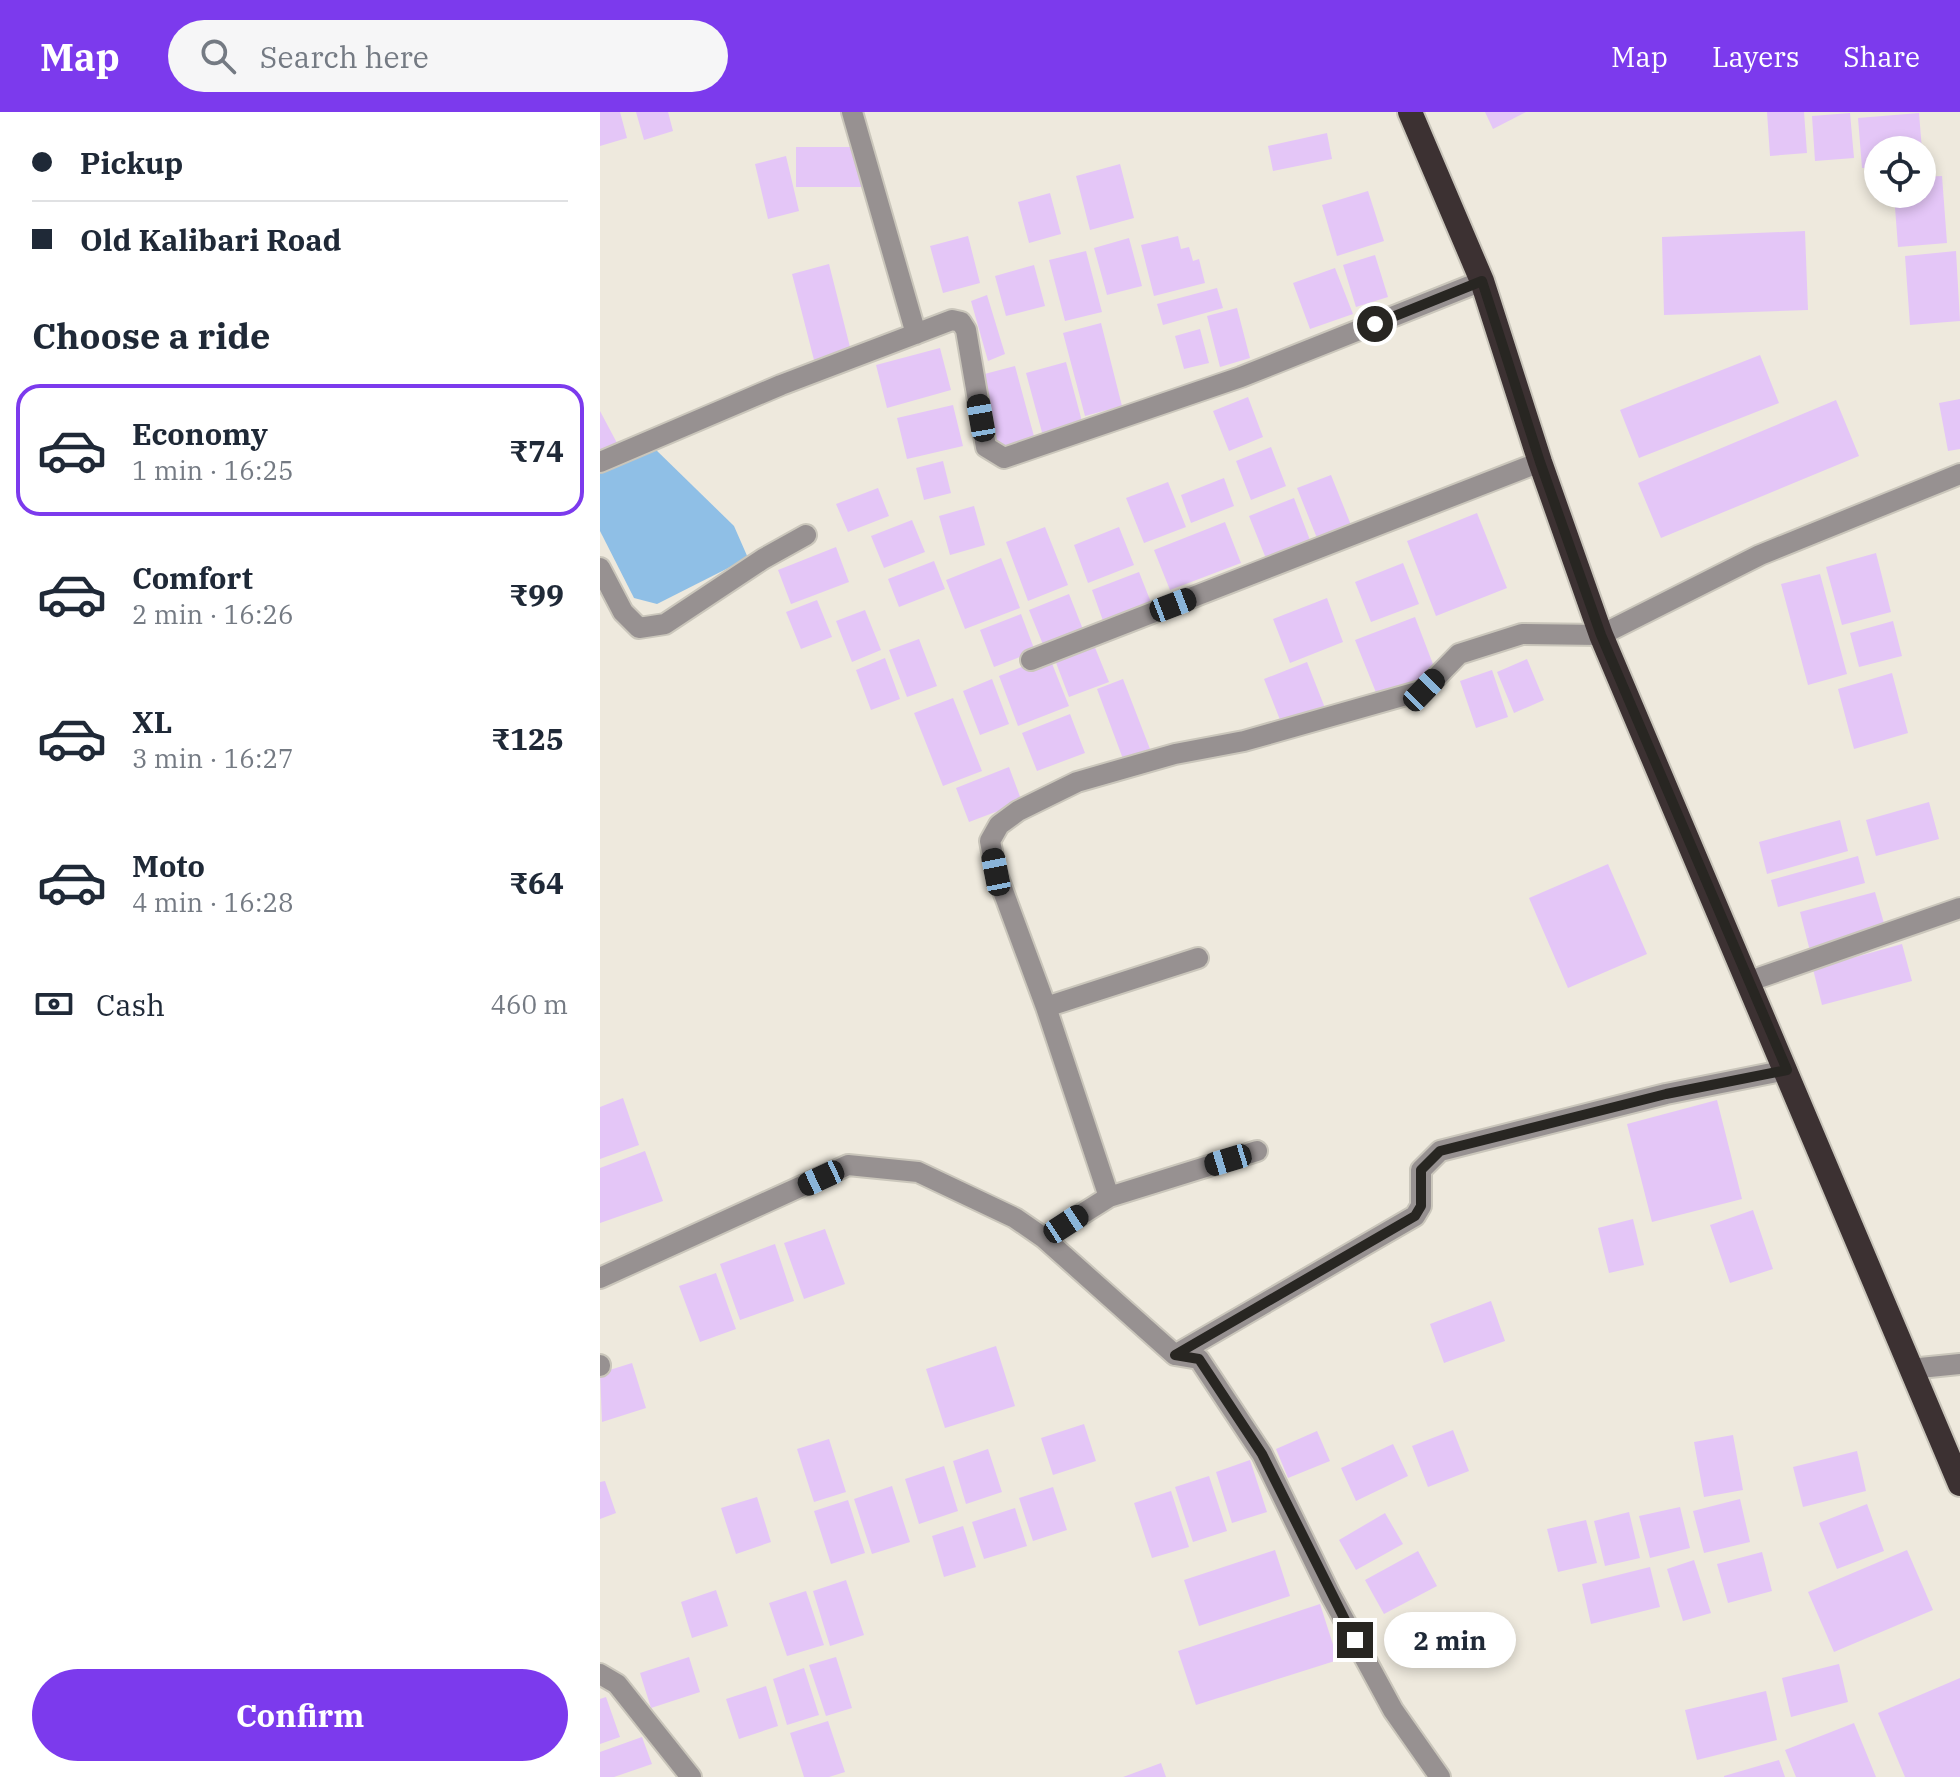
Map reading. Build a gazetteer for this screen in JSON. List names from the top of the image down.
{
  "page": {
    "header": "Map",
    "search": "Search here",
    "nav": ["Map", "Layers", "Share"],
    "banner": ["Pickup", "Old Kalibari Road"],
    "heading": "Choose a ride",
    "list": [
      {
        "name": "Economy",
        "note": "1 min · 16:25",
        "value": "₹74"
      },
      {
        "name": "Comfort",
        "note": "2 min · 16:26",
        "value": "₹99"
      },
      {
        "name": "XL",
        "note": "3 min · 16:27",
        "value": "₹125"
      },
      {
        "name": "Moto",
        "note": "4 min · 16:28",
        "value": "₹64"
      }
    ],
    "pay": ["Cash", "460 m"],
    "bubble": "2 min",
    "buttons": "Confirm"
  }
}
